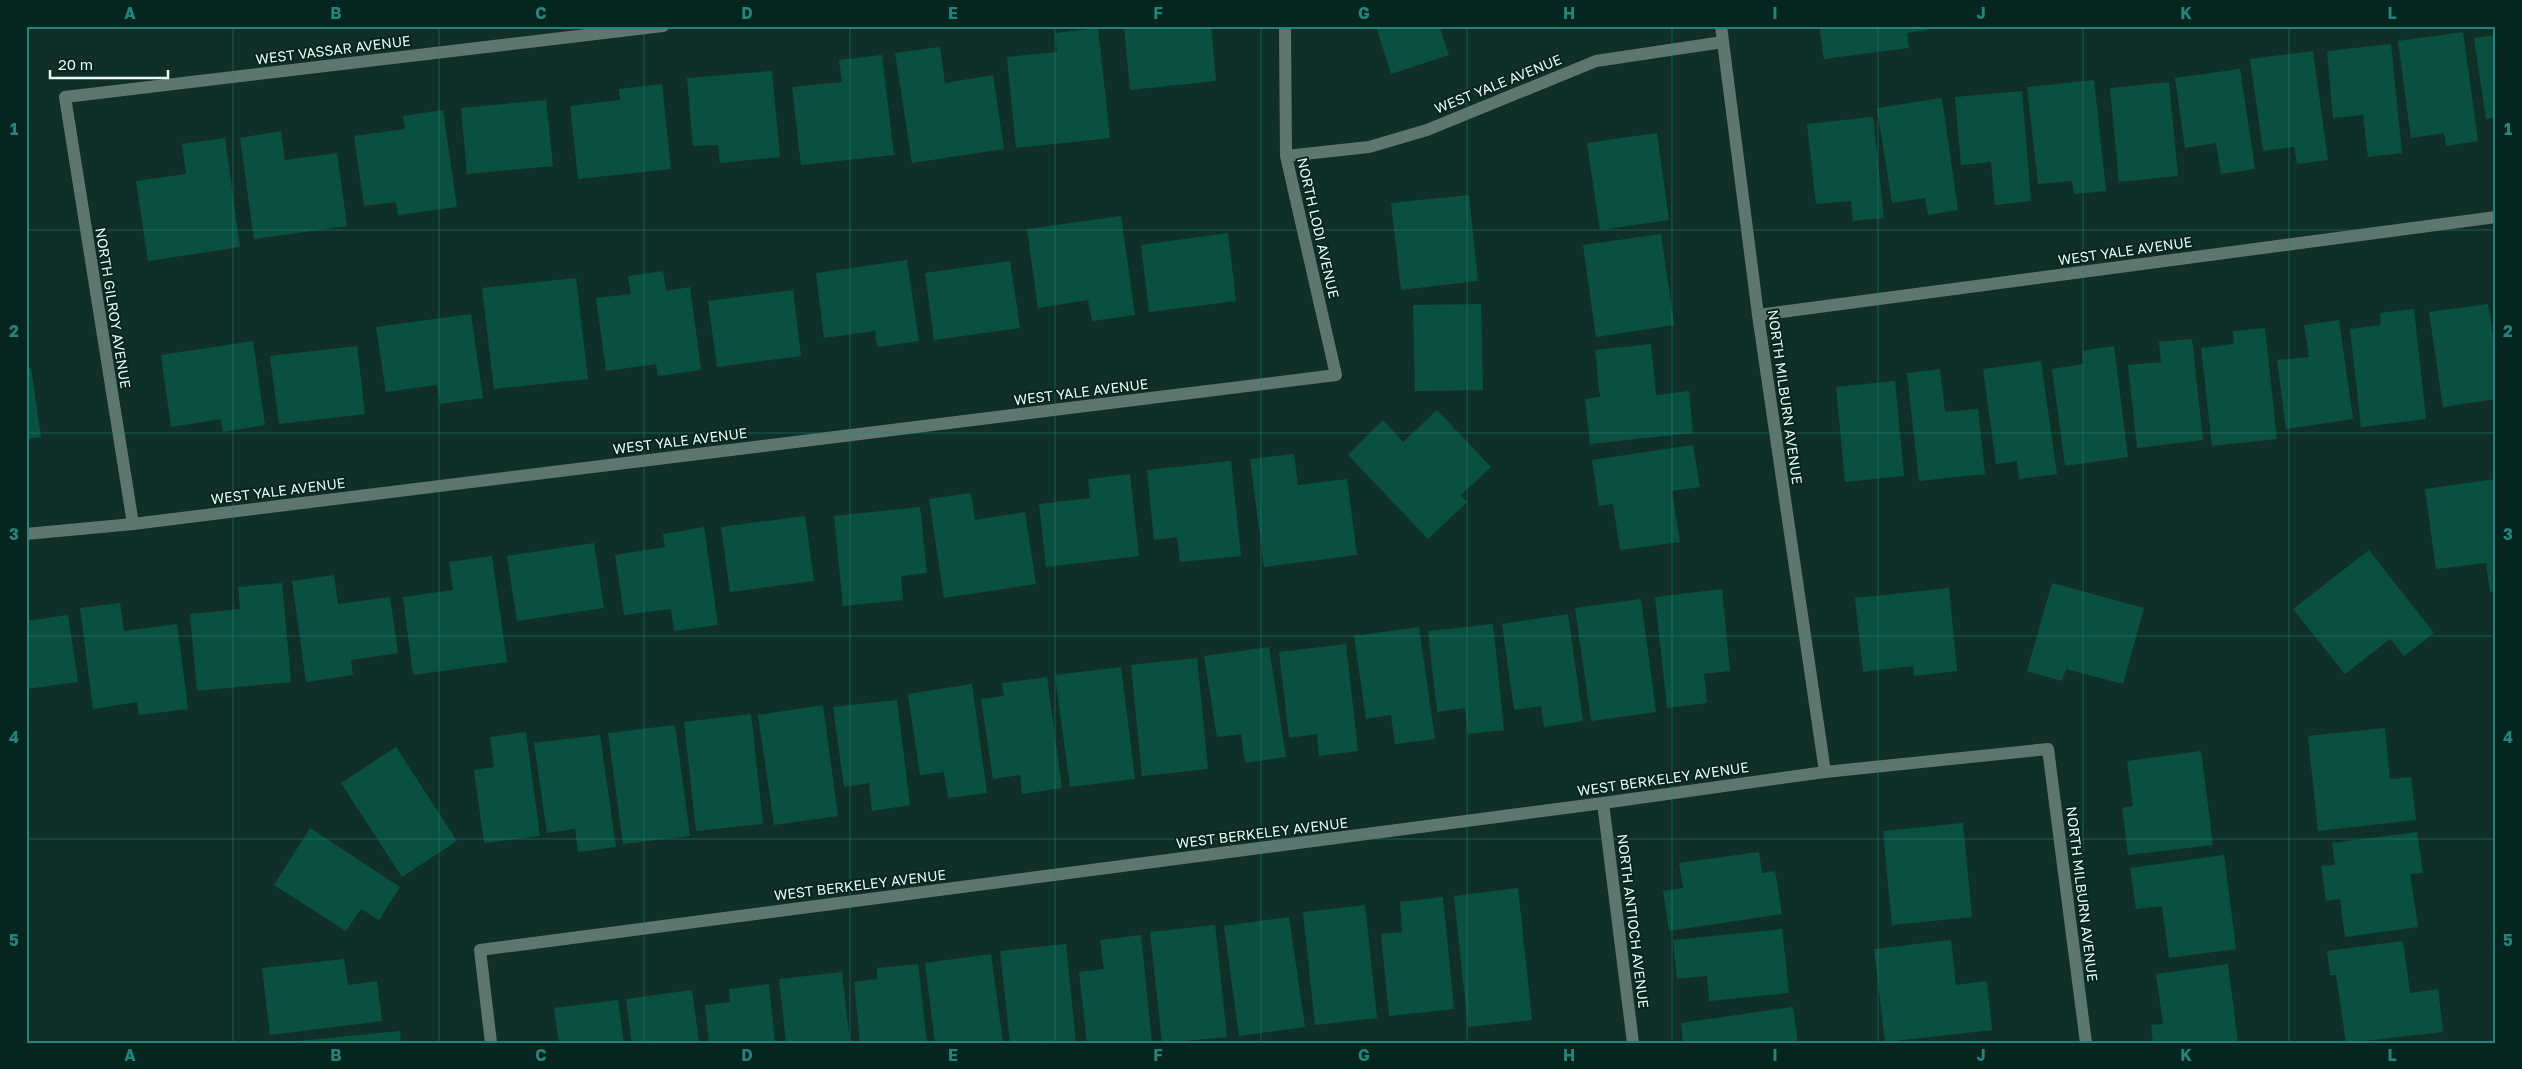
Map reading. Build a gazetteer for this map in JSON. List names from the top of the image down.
{
  "streets": {
    "street": [
      "WEST VASSAR AVENUE",
      "WEST YALE AVENUE",
      "NORTH LODI AVENUE",
      "NORTH GILROY AVENUE",
      "NORTH MILBURN AVENUE",
      "WEST BERKELEY AVENUE",
      "NORTH ANTIOCH AVENUE"
    ]
  },
  "crossings": [
    ["WEST VASSAR AVENUE", "NORTH GILROY AVENUE"],
    ["WEST YALE AVENUE", "NORTH LODI AVENUE"],
    ["WEST YALE AVENUE", "NORTH GILROY AVENUE"],
    ["WEST YALE AVENUE", "NORTH MILBURN AVENUE"],
    ["NORTH MILBURN AVENUE", "WEST BERKELEY AVENUE"],
    ["WEST BERKELEY AVENUE", "NORTH ANTIOCH AVENUE"]
  ],
  "scale_bar": "20 m",
  "grid": {
    "columns": [
      "A",
      "B",
      "C",
      "D",
      "E",
      "F",
      "G",
      "H",
      "I",
      "J",
      "K",
      "L"
    ],
    "rows": [
      "1",
      "2",
      "3",
      "4",
      "5"
    ]
  }
}
